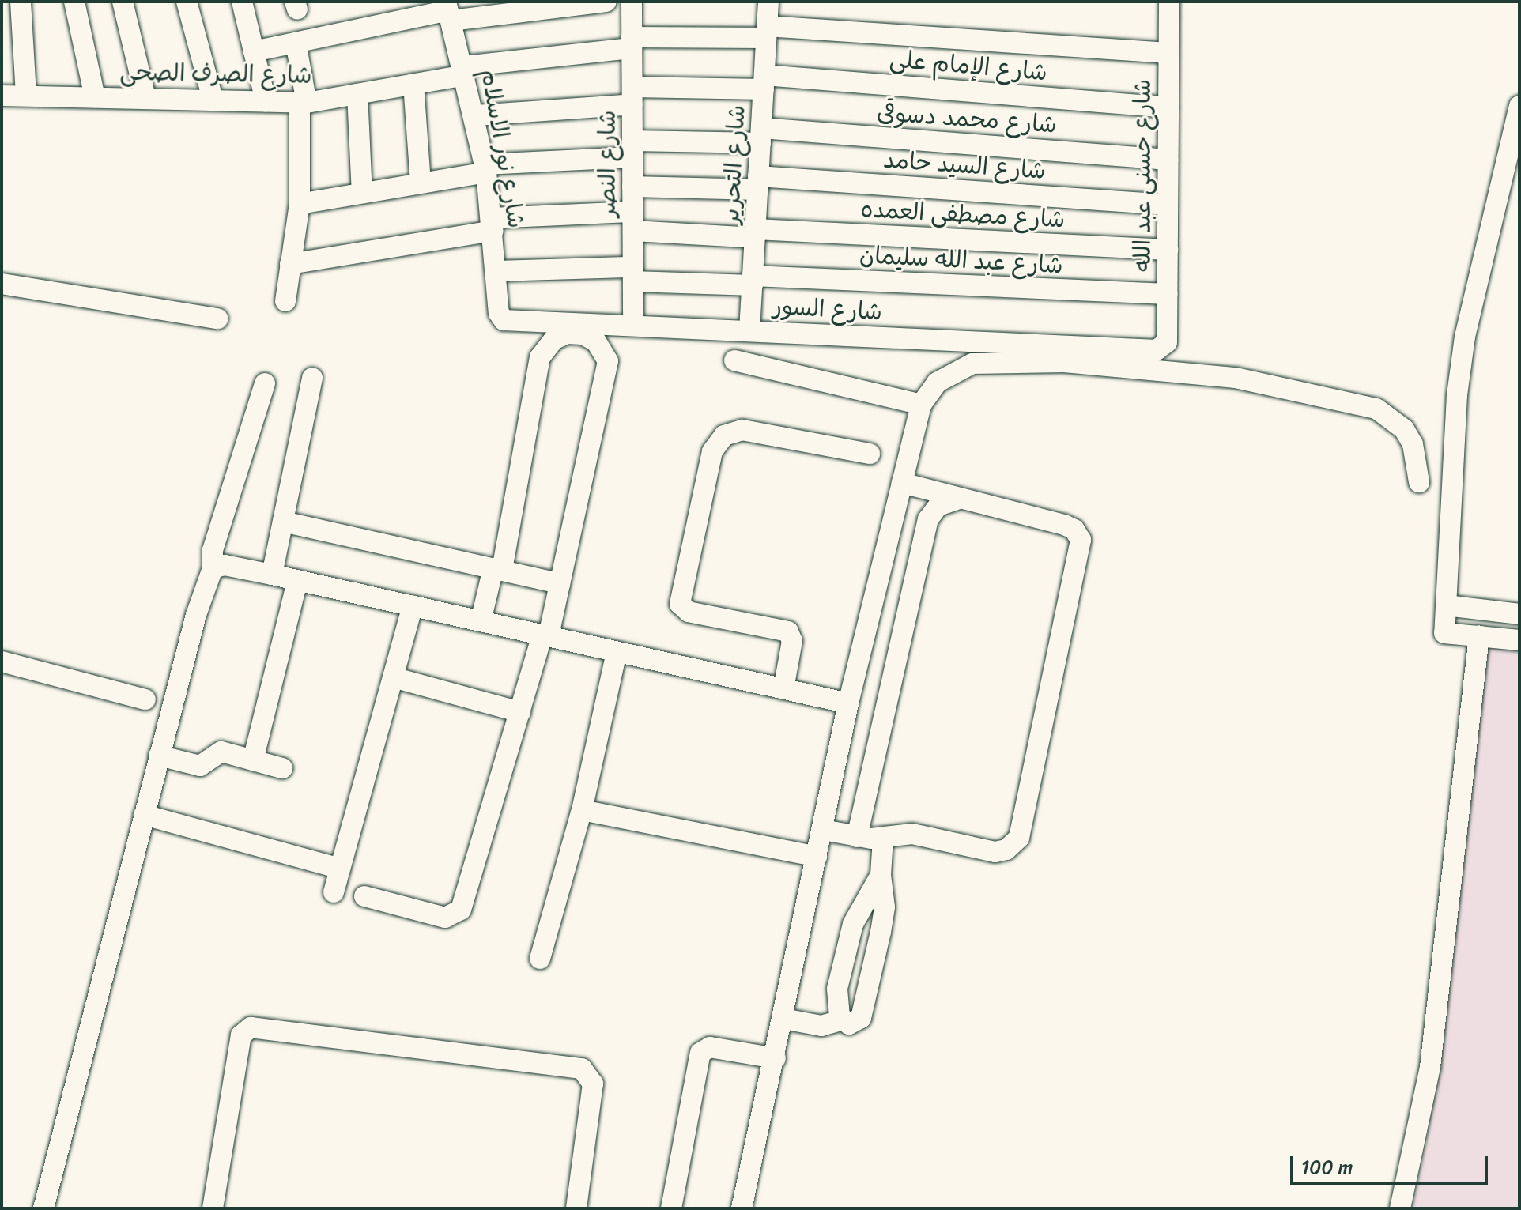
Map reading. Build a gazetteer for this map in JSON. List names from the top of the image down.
{
  "streets": {
    "street": [
      "شارع الإمام على",
      "شارع الصرف الصحى",
      "شارع محمد دسوقى",
      "شارع نور الاسلام",
      "شارع النصر",
      "شارع التحرير",
      "شارع السيد حامد",
      "شارع حسنى عبد الله",
      "شارع مصطفى العمده",
      "شارع عبد الله سليمان",
      "شارع السور"
    ]
  },
  "crossings": [
    ["شارع الإمام على", "شارع نور الاسلام"],
    ["شارع الإمام على", "شارع النصر"],
    ["شارع الإمام على", "شارع التحرير"],
    ["شارع الإمام على", "شارع حسنى عبد الله"],
    ["شارع الصرف الصحى", "شارع نور الاسلام"],
    ["شارع الصرف الصحى", "شارع النصر"],
    ["شارع الصرف الصحى", "شارع التحرير"],
    ["شارع الصرف الصحى", "شارع حسنى عبد الله"],
    ["شارع محمد دسوقى", "شارع نور الاسلام"],
    ["شارع محمد دسوقى", "شارع النصر"],
    ["شارع محمد دسوقى", "شارع التحرير"],
    ["شارع محمد دسوقى", "شارع حسنى عبد الله"],
    ["شارع نور الاسلام", "شارع مصطفى العمده"],
    ["شارع نور الاسلام", "شارع عبد الله سليمان"],
    ["شارع نور الاسلام", "شارع السور"],
    ["شارع النصر", "شارع السيد حامد"],
    ["شارع النصر", "شارع مصطفى العمده"],
    ["شارع النصر", "شارع عبد الله سليمان"],
    ["شارع النصر", "شارع السور"],
    ["شارع التحرير", "شارع السيد حامد"],
    ["شارع التحرير", "شارع مصطفى العمده"],
    ["شارع التحرير", "شارع عبد الله سليمان"],
    ["شارع التحرير", "شارع السور"],
    ["شارع السيد حامد", "شارع حسنى عبد الله"],
    ["شارع حسنى عبد الله", "شارع مصطفى العمده"],
    ["شارع حسنى عبد الله", "شارع عبد الله سليمان"],
    ["شارع حسنى عبد الله", "شارع السور"]
  ],
  "scale_bar": "100 m"
}
